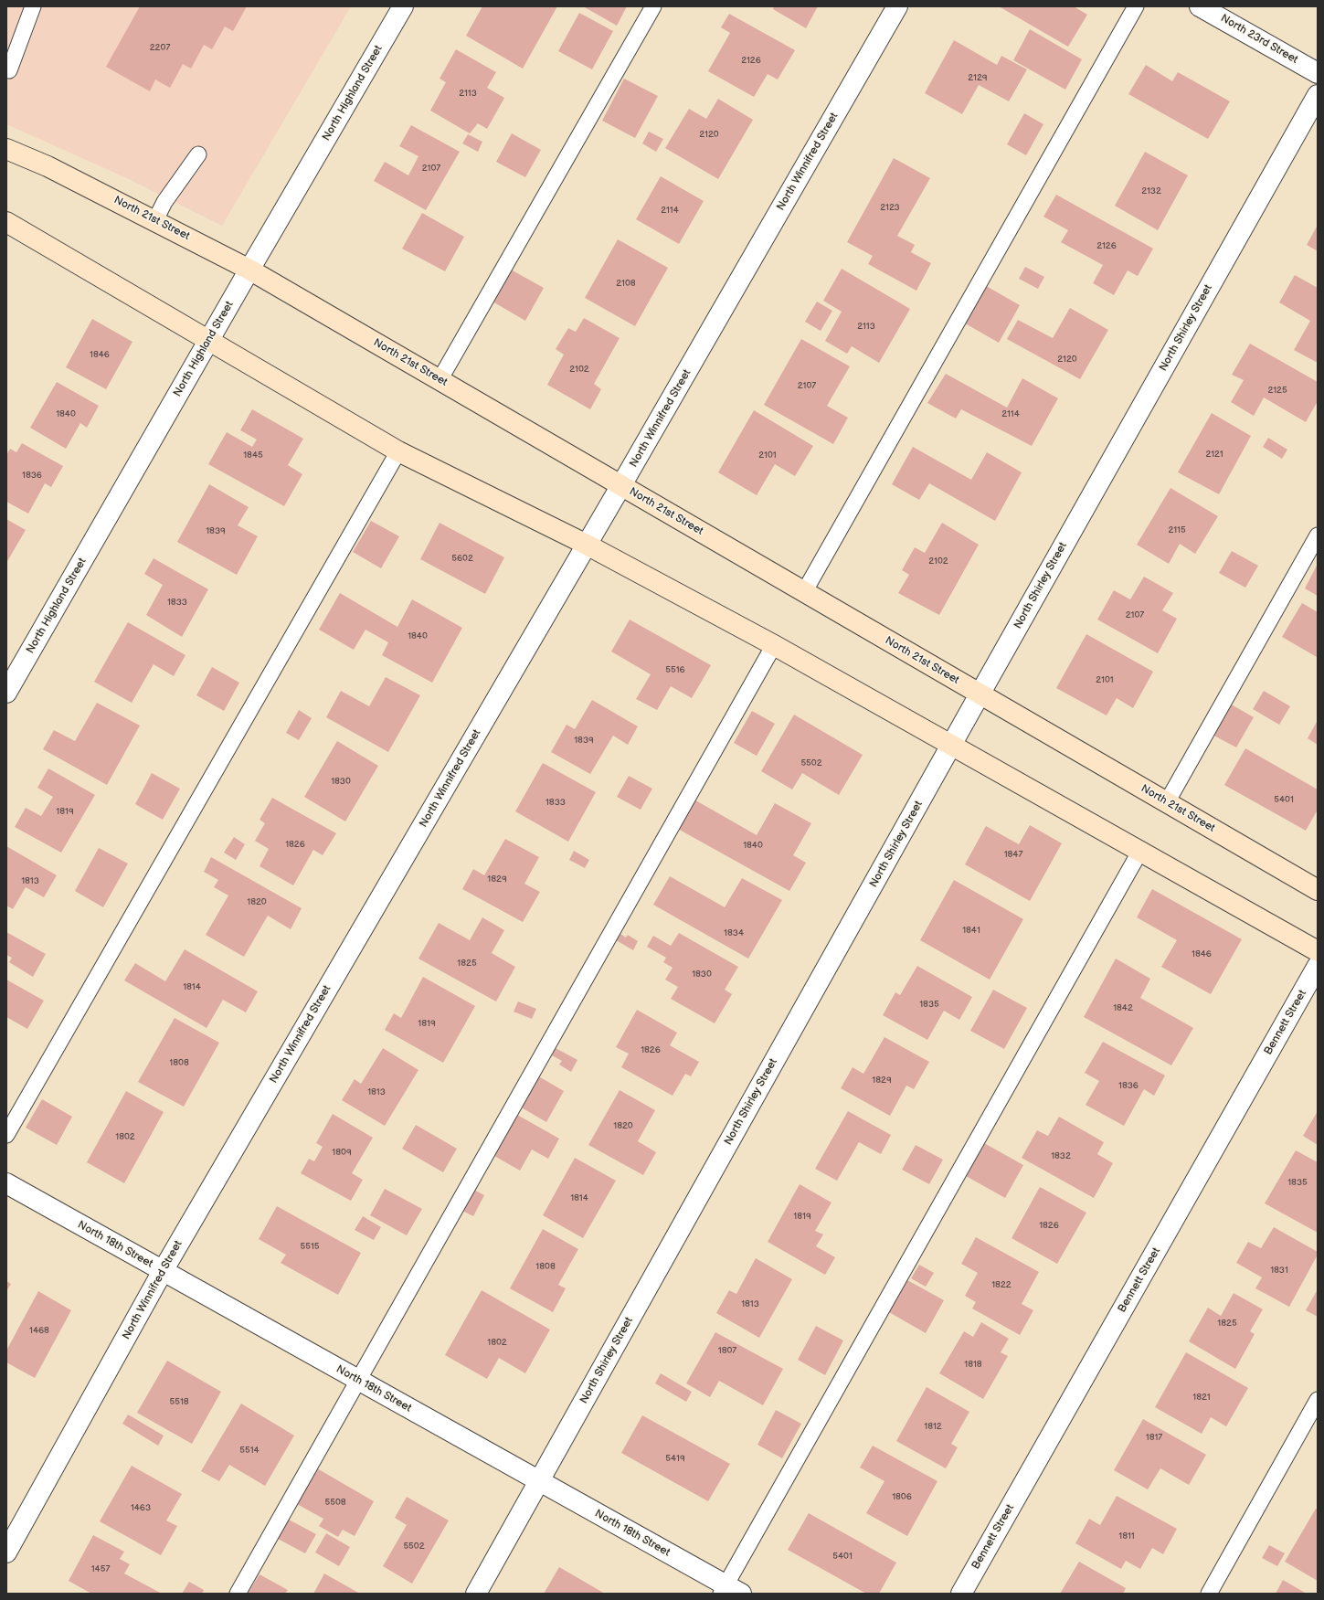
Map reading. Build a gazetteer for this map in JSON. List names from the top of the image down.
{
  "streets": {
    "main road": ["North 21st Street"],
    "street": [
      "North 23rd Street",
      "North Highland Street",
      "North Winnifred Street",
      "North Shirley Street",
      "Bennett Street",
      "North 18th Street"
    ]
  },
  "crossings": [
    ["North Highland Street", "North 21st Street"],
    ["North Winnifred Street", "North 21st Street"],
    ["North Winnifred Street", "North 18th Street"],
    ["North 21st Street", "North Shirley Street"],
    ["North Shirley Street", "North 18th Street"]
  ],
  "house_numbers": [
    "2207",
    "2126",
    "2129",
    "2113",
    "2120",
    "2107",
    "2132",
    "2123",
    "2114",
    "2126",
    "2108",
    "2113",
    "1846",
    "2120",
    "2102",
    "2107",
    "2125",
    "1840",
    "2114",
    "2121",
    "1845",
    "2101",
    "1836",
    "2115",
    "1839",
    "5602",
    "2102",
    "1833",
    "2107",
    "1840",
    "5516",
    "2101",
    "1839",
    "5502",
    "1830",
    "5401",
    "1833",
    "1819",
    "1826",
    "1840",
    "1847",
    "1829",
    "1813",
    "1820",
    "1841",
    "1834",
    "1846",
    "1825",
    "1830",
    "1814",
    "1835",
    "1842",
    "1819",
    "1826",
    "1808",
    "1829",
    "1836",
    "1813",
    "1820",
    "1802",
    "1809",
    "1832",
    "1835",
    "1814",
    "1819",
    "1826",
    "5515",
    "1808",
    "1831",
    "1822",
    "1813",
    "1825",
    "1468",
    "1802",
    "1807",
    "1818",
    "1821",
    "5518",
    "1812",
    "1817",
    "5514",
    "5419",
    "1806",
    "5508",
    "1463",
    "1811",
    "5502",
    "5401",
    "1457"
  ]
}
